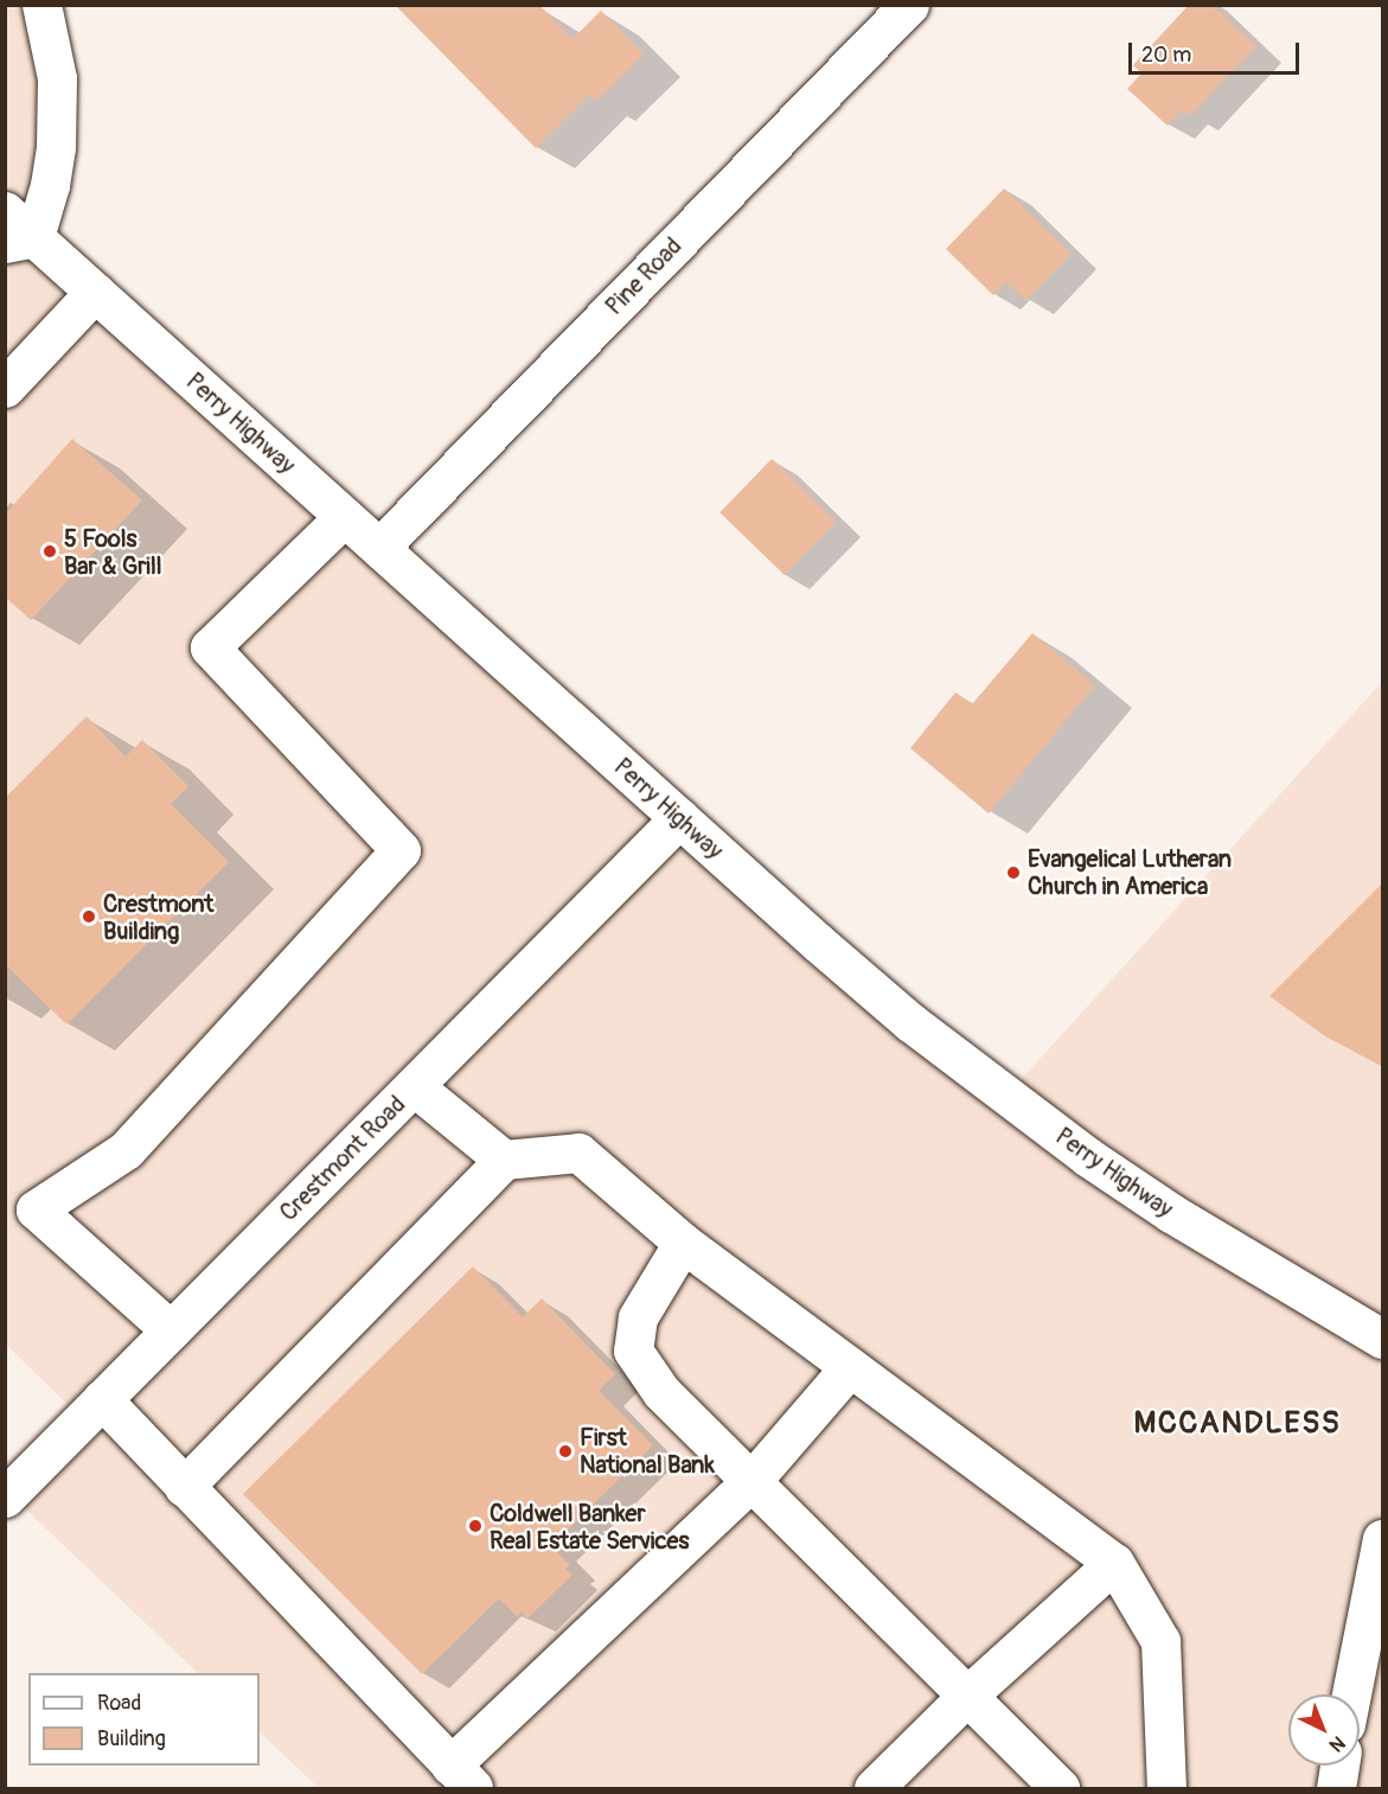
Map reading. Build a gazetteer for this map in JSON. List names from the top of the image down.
{
  "streets": {
    "main road": ["Pine Road", "Perry Highway", "Crestmont Road"]
  },
  "crossings": [
    ["Pine Road", "Perry Highway"],
    ["Perry Highway", "Crestmont Road"]
  ],
  "districts": ["MCCANDLESS"],
  "places": [
    "5 Fools Bar & Grill",
    "Evangelical Lutheran Church in America",
    "Crestmont Building",
    "First National Bank",
    "Coldwell Banker Real Estate Services"
  ],
  "legend": ["Road", "Building"],
  "scale_bar": "20 m",
  "north": "bottom right"
}
